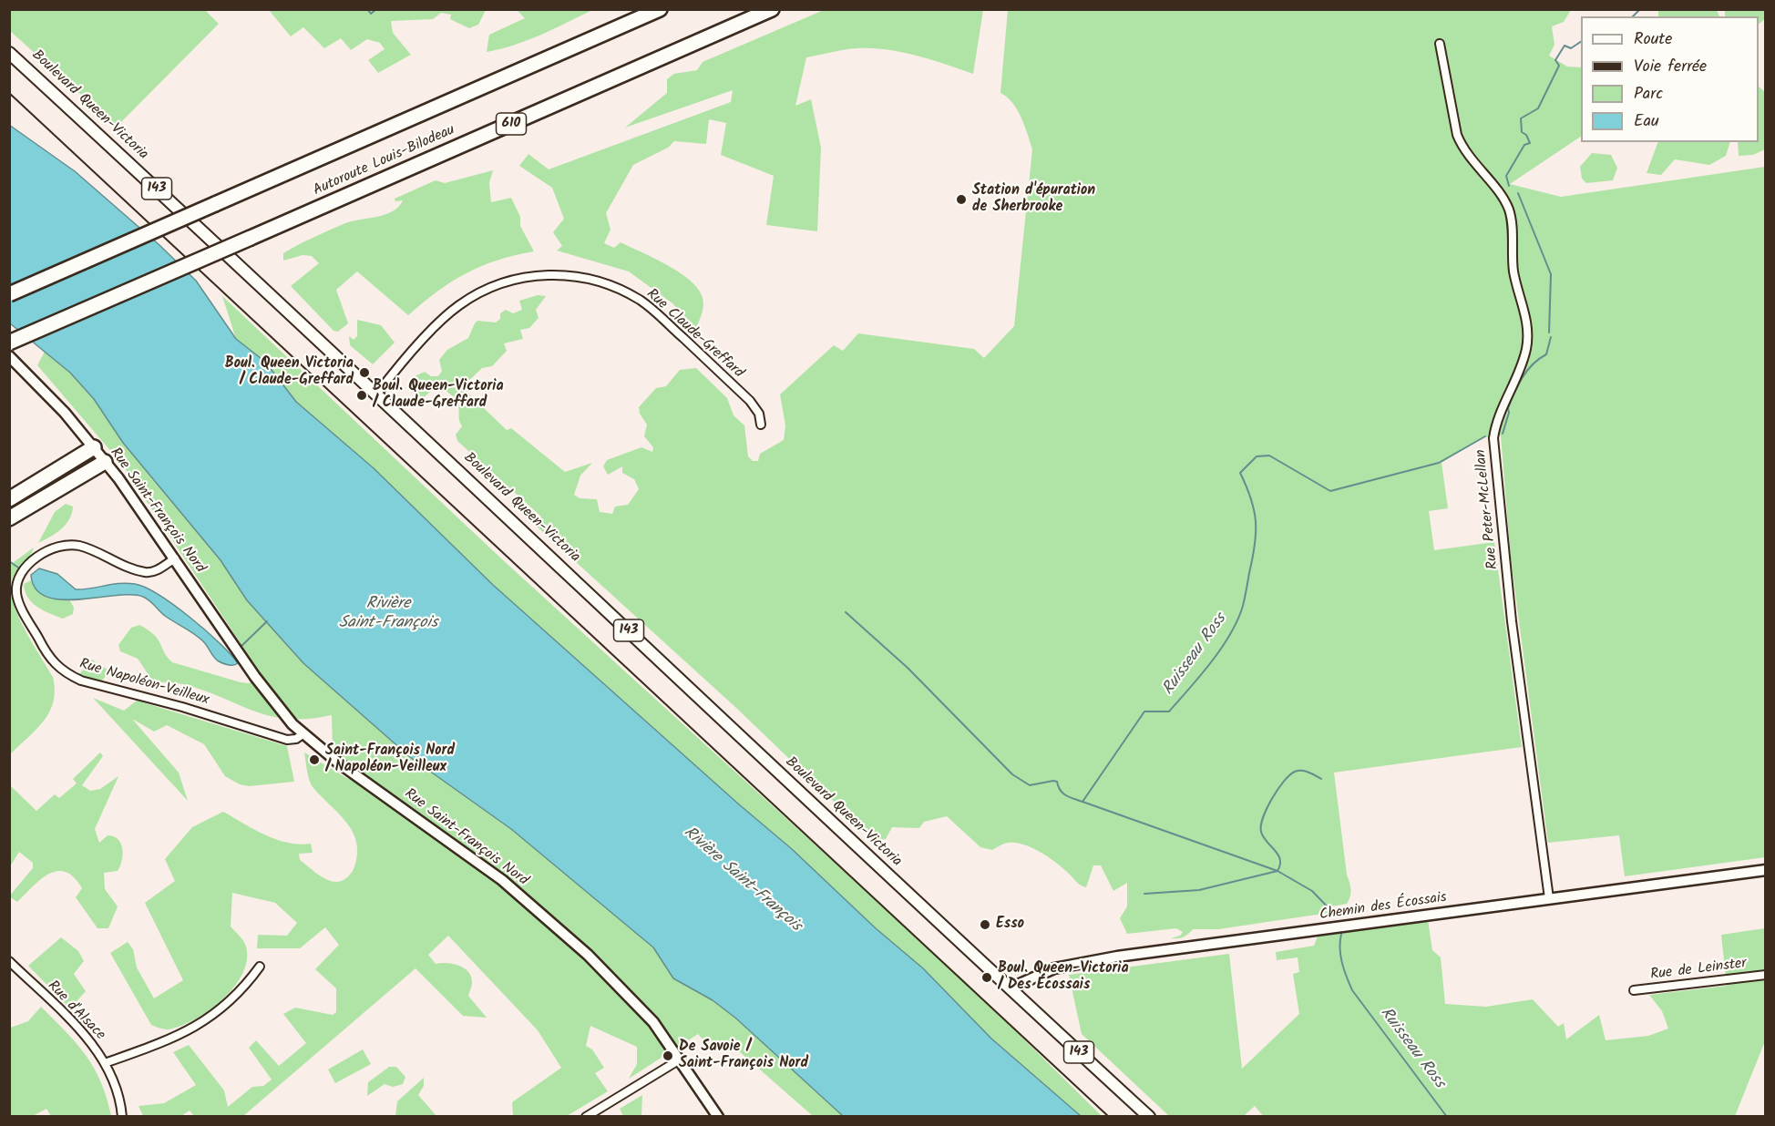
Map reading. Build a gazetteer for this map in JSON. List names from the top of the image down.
{
  "streets": {
    "highway": ["610", "Autoroute Louis-Bilodeau"],
    "main road": ["Boulevard Queen-Victoria", "143"],
    "street": [
      "Rue Claude-Greffard",
      "Rue Peter-McLellan",
      "Rue Saint-François Nord",
      "Rue Napoléon-Veilleux",
      "Chemin des Écossais",
      "Rue de Leinster",
      "Rue d'Alsace"
    ]
  },
  "crossings": [
    ["Boulevard Queen-Victoria", "143"],
    ["Boulevard Queen-Victoria", "Rue Claude-Greffard"],
    ["Boulevard Queen-Victoria", "Chemin des Écossais"],
    ["143", "Chemin des Écossais"],
    ["Rue Peter-McLellan", "Chemin des Écossais"],
    ["Rue Saint-François Nord", "Rue Napoléon-Veilleux"]
  ],
  "water": ["Rivière Saint-François", "Ruisseau Ross"],
  "places": [
    "Station d'épuration de Sherbrooke",
    "Boul. Queen Victoria / Claude-Greffard",
    "Boul. Queen-Victoria / Claude-Greffard",
    "Saint-François Nord / Napoléon-Veilleux",
    "Esso",
    "Boul. Queen-Victoria / Des Écossais",
    "De Savoie / Saint-François Nord"
  ],
  "legend": [
    "Route",
    "Voie ferrée",
    "Parc",
    "Eau"
  ]
}
